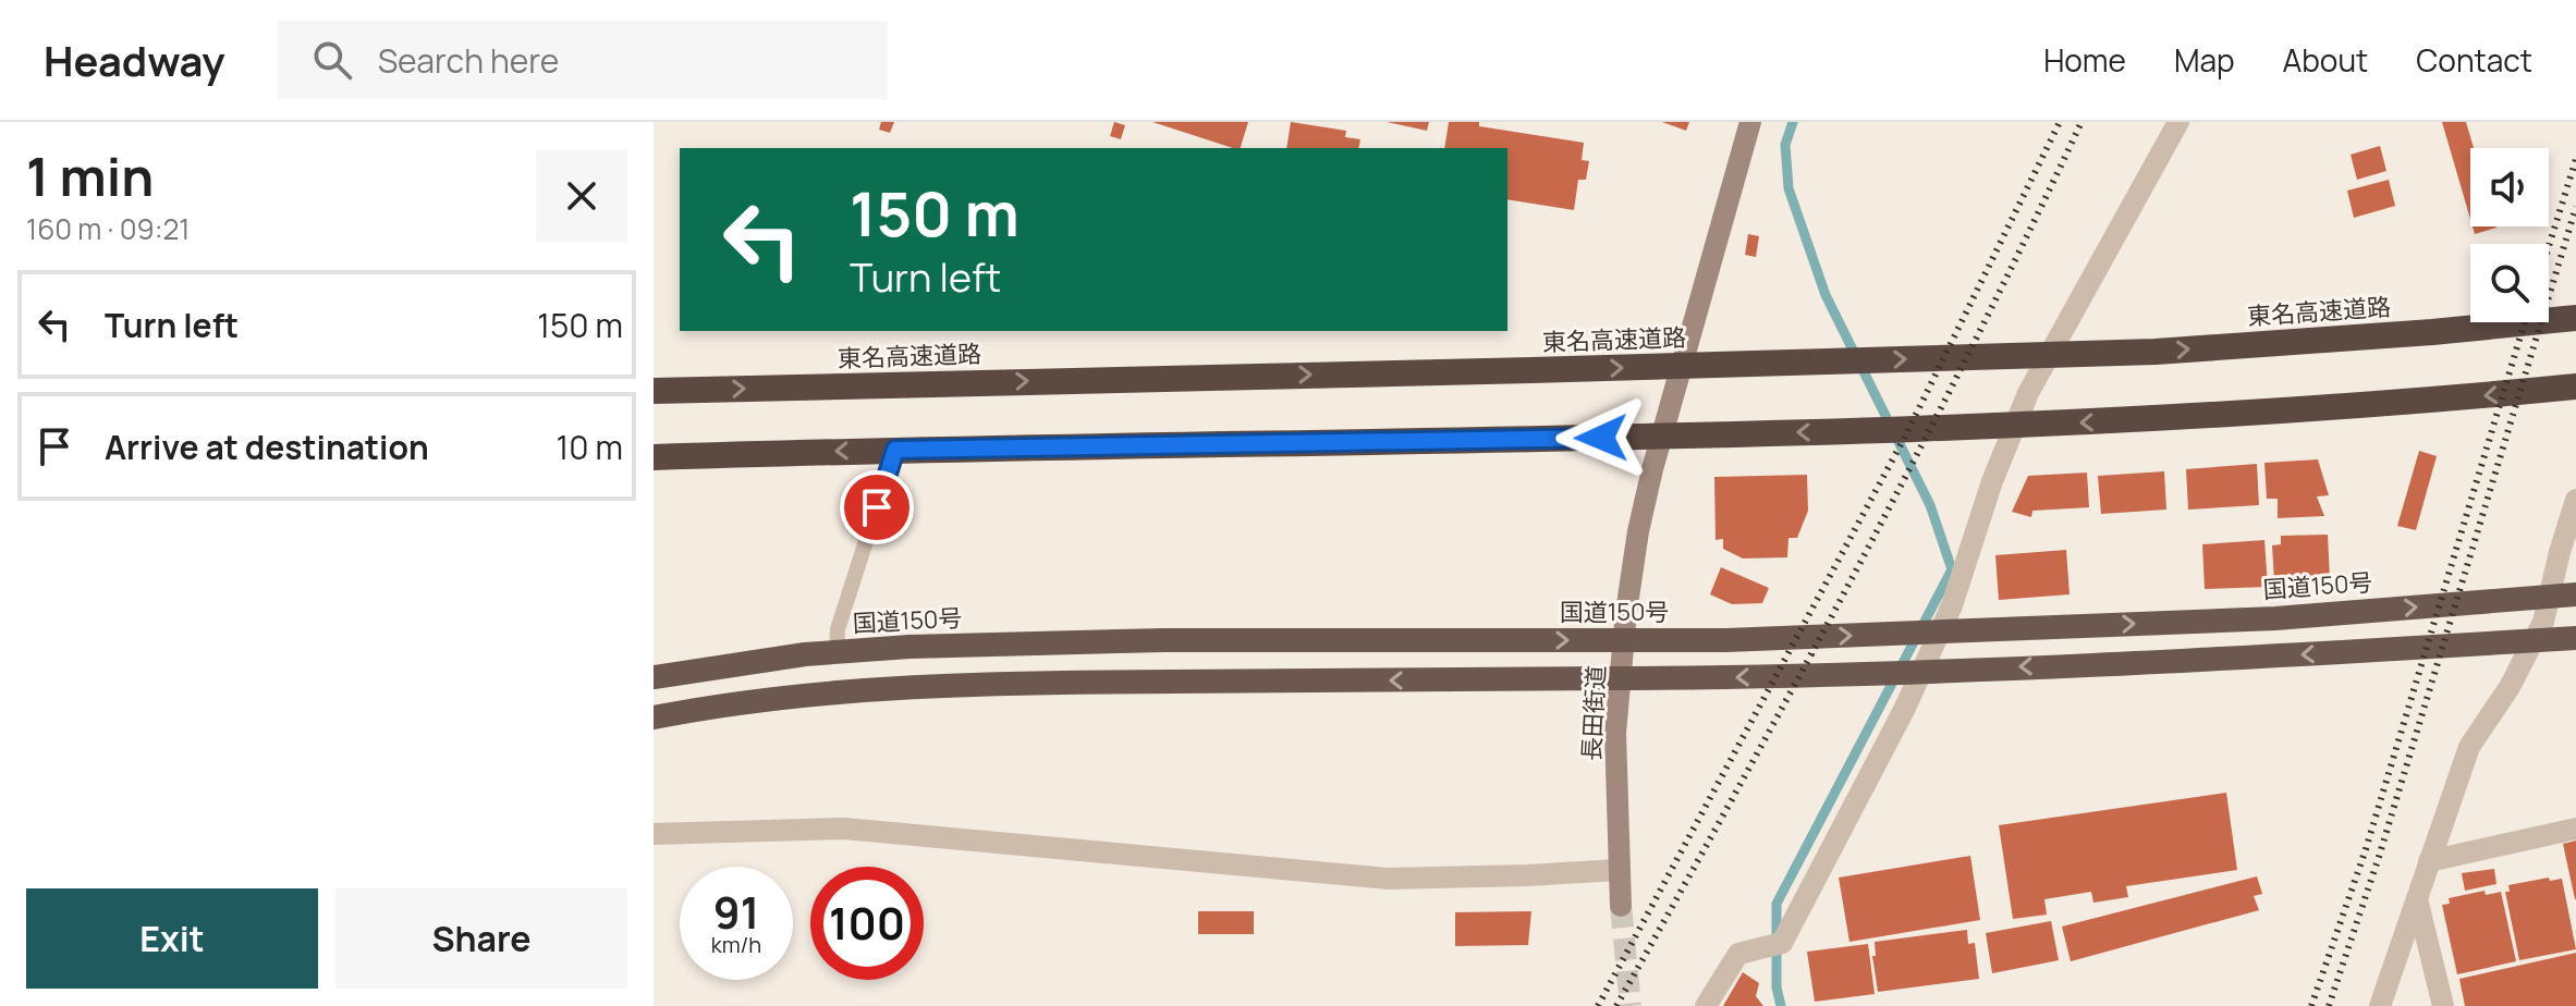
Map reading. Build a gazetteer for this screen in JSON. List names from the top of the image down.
{
  "streets": {
    "highway": ["東名高速道路", "国道150号"],
    "main road": ["長田街道"]
  },
  "page": {
    "header": "Headway",
    "search": "Search here",
    "nav": [
      "Home",
      "Map",
      "About",
      "Contact"
    ],
    "heading": ["1 min", "160 m · 09:21"],
    "turn": ["150 m", "Turn left"],
    "list": [
      {
        "name": "Turn left",
        "value": "150 m"
      },
      {
        "name": "Arrive at destination",
        "value": "10 m"
      }
    ],
    "speed": "91 km/h",
    "limit": "100",
    "buttons": ["Exit", "Share"]
  }
}
